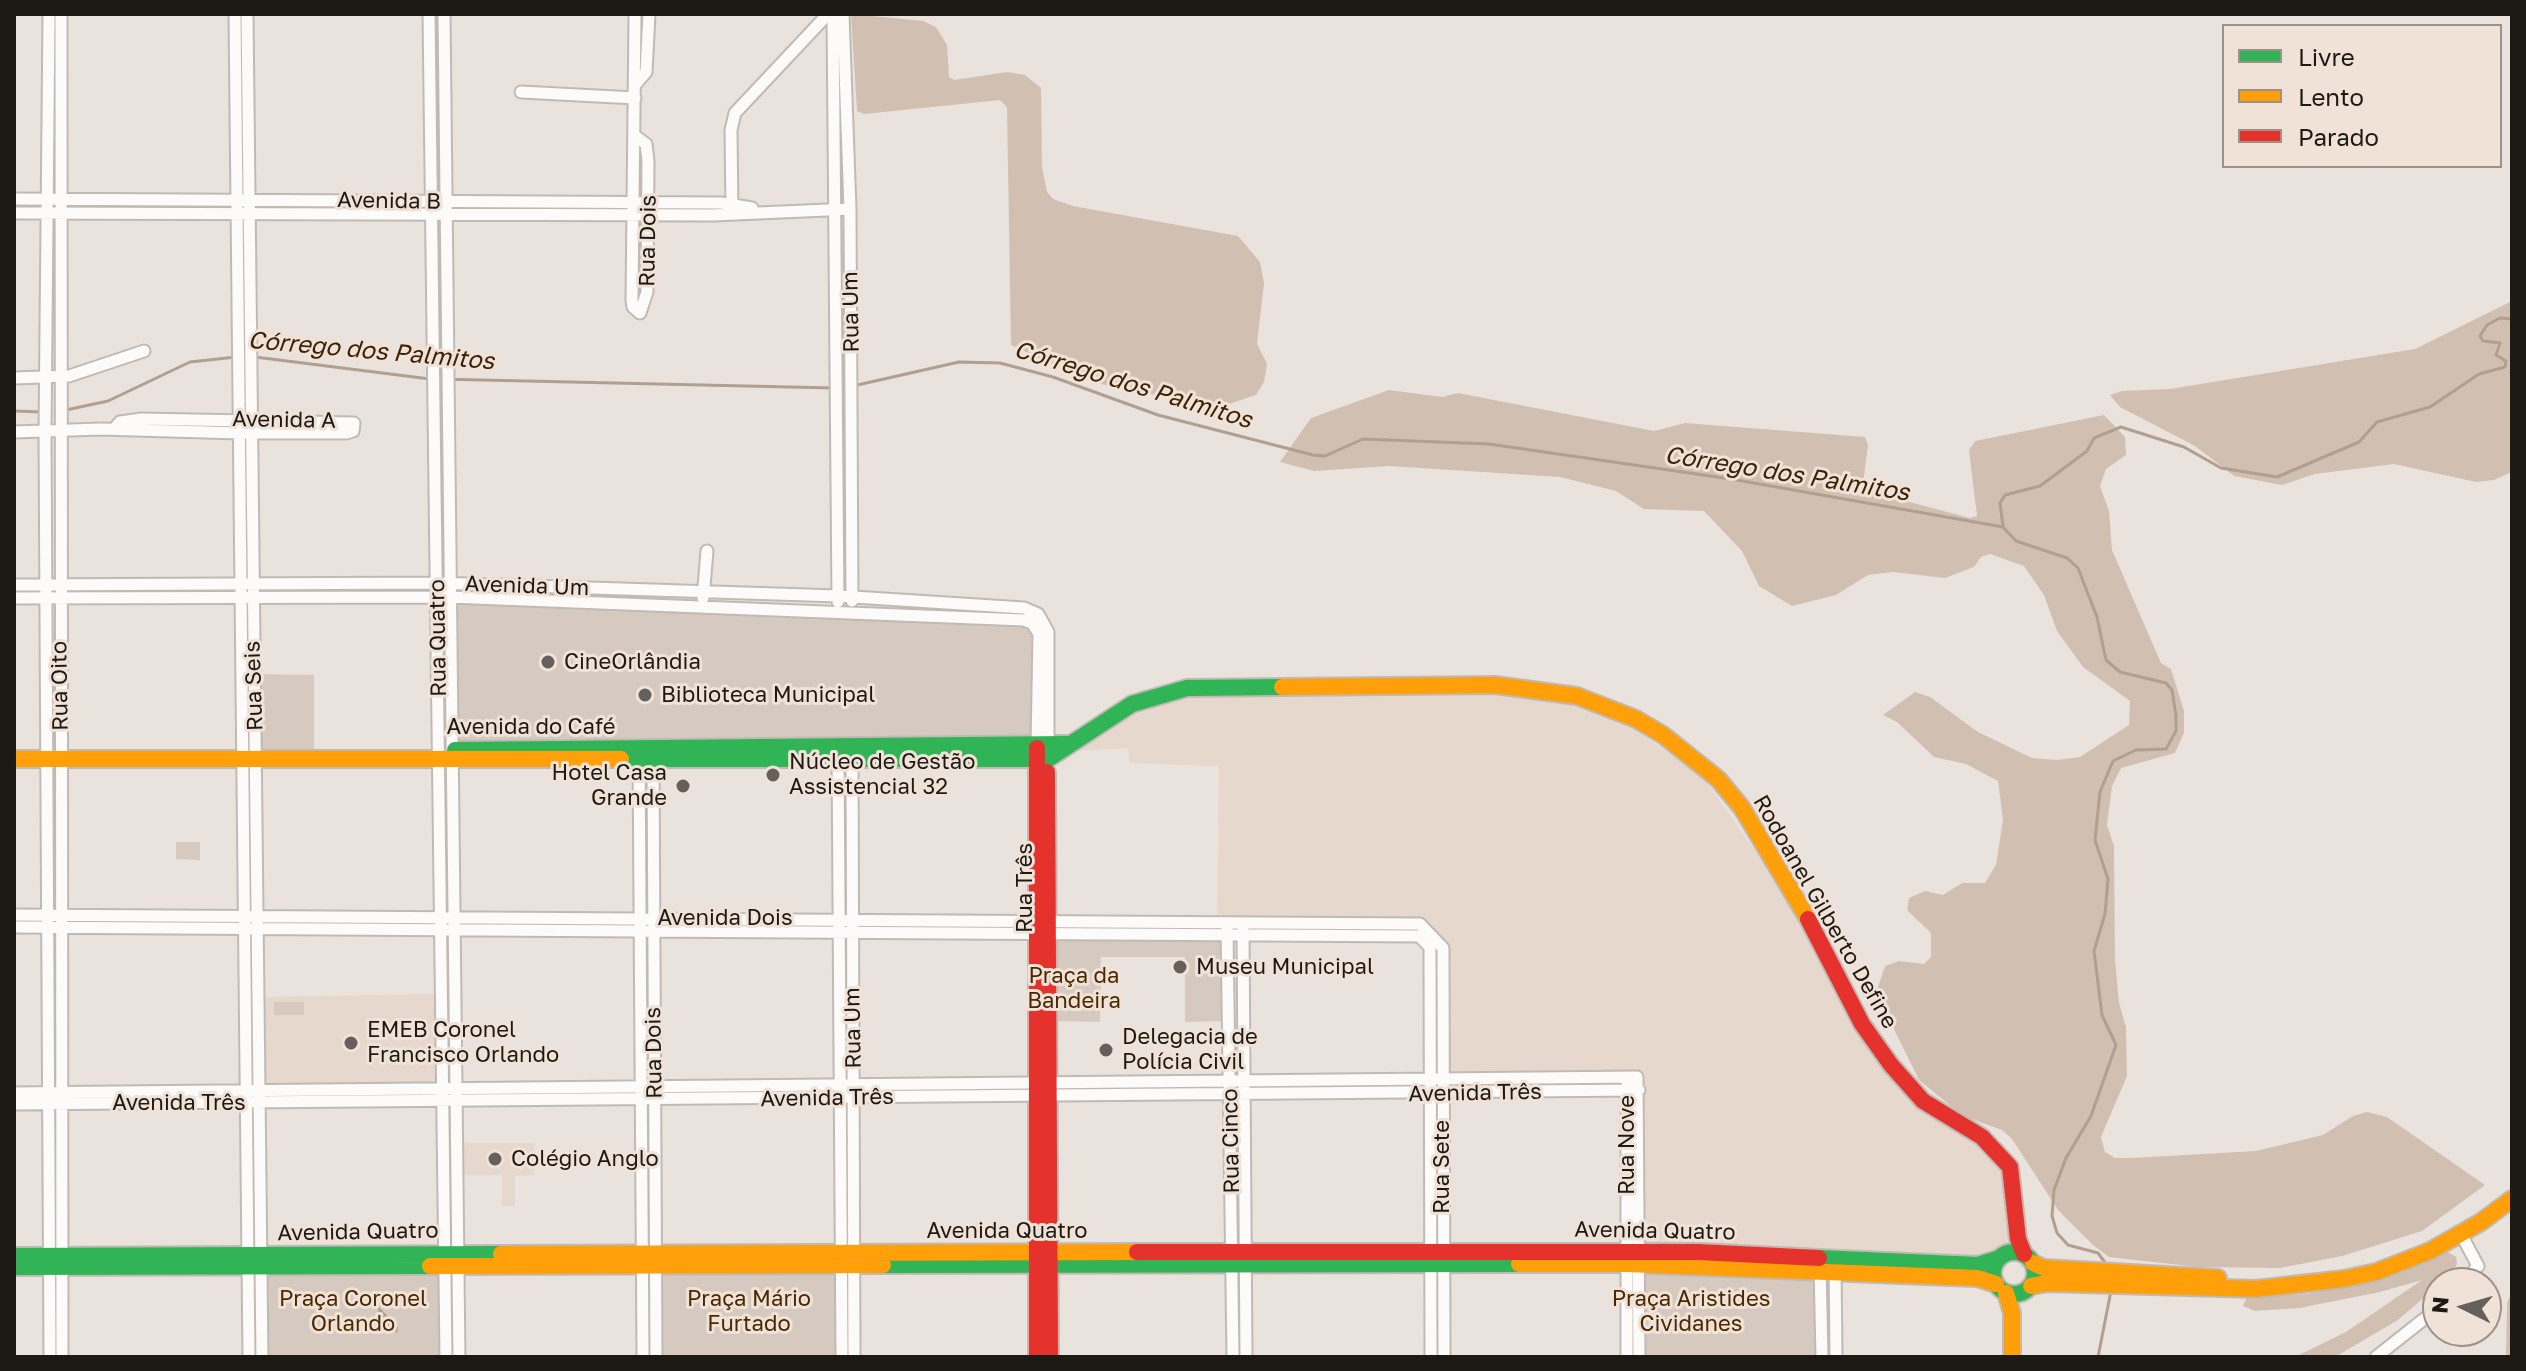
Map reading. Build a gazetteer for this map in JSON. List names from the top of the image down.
{
  "streets": {
    "main road": [
      "Avenida do Café",
      "Rua Três",
      "Rodoanel Gilberto Define",
      "Avenida Quatro"
    ],
    "street": [
      "Avenida B",
      "Rua Dois",
      "Rua Um",
      "Avenida A",
      "Avenida Um",
      "Rua Quatro",
      "Rua Oito",
      "Rua Seis",
      "Avenida Dois",
      "Avenida Três",
      "Rua Cinco",
      "Rua Nove",
      "Rua Sete"
    ]
  },
  "crossings": [
    ["Avenida B", "Rua Dois"],
    ["Avenida B", "Rua Um"],
    ["Avenida B", "Rua Quatro"],
    ["Avenida B", "Rua Oito"],
    ["Avenida B", "Rua Seis"],
    ["Rua Dois", "Avenida do Café"],
    ["Rua Dois", "Avenida Dois"],
    ["Rua Dois", "Avenida Três"],
    ["Rua Dois", "Avenida Quatro"],
    ["Rua Um", "Avenida Um"],
    ["Rua Um", "Avenida do Café"],
    ["Rua Um", "Avenida Dois"],
    ["Rua Um", "Avenida Três"],
    ["Rua Um", "Avenida Quatro"],
    ["Avenida A", "Rua Oito"],
    ["Avenida A", "Rua Seis"],
    ["Avenida Um", "Rua Quatro"],
    ["Avenida Um", "Rua Oito"],
    ["Avenida Um", "Rua Seis"],
    ["Avenida Um", "Rua Três"],
    ["Rua Quatro", "Avenida do Café"],
    ["Rua Quatro", "Avenida Dois"],
    ["Rua Quatro", "Avenida Três"],
    ["Rua Quatro", "Avenida Quatro"],
    ["Rua Oito", "Avenida do Café"],
    ["Rua Oito", "Avenida Dois"],
    ["Rua Oito", "Avenida Três"],
    ["Rua Oito", "Avenida Quatro"],
    ["Rua Seis", "Avenida do Café"],
    ["Rua Seis", "Avenida Dois"],
    ["Rua Seis", "Avenida Três"],
    ["Rua Seis", "Avenida Quatro"],
    ["Avenida do Café", "Rua Três"],
    ["Avenida do Café", "Rodoanel Gilberto Define"],
    ["Rua Três", "Rodoanel Gilberto Define"],
    ["Rua Três", "Avenida Dois"],
    ["Rua Três", "Avenida Três"],
    ["Rua Três", "Avenida Quatro"],
    ["Rodoanel Gilberto Define", "Avenida Quatro"],
    ["Avenida Dois", "Rua Cinco"],
    ["Avenida Dois", "Rua Sete"],
    ["Avenida Três", "Rua Cinco"],
    ["Avenida Três", "Rua Nove"],
    ["Avenida Três", "Rua Sete"],
    ["Rua Cinco", "Avenida Quatro"],
    ["Rua Nove", "Avenida Quatro"],
    ["Rua Sete", "Avenida Quatro"]
  ],
  "water": ["Córrego dos Palmitos"],
  "parks": [
    "Praça da Bandeira",
    "Praça Coronel Orlando",
    "Praça Mário Furtado",
    "Praça Aristides Cividanes"
  ],
  "places": [
    "CineOrlândia",
    "Biblioteca Municipal",
    "Núcleo de Gestão Assistencial 32",
    "Hotel Casa Grande",
    "Museu Municipal",
    "EMEB Coronel Francisco Orlando",
    "Delegacia de Polícia Civil",
    "Colégio Anglo"
  ],
  "legend": ["Livre", "Lento", "Parado"],
  "north": "left"
}
